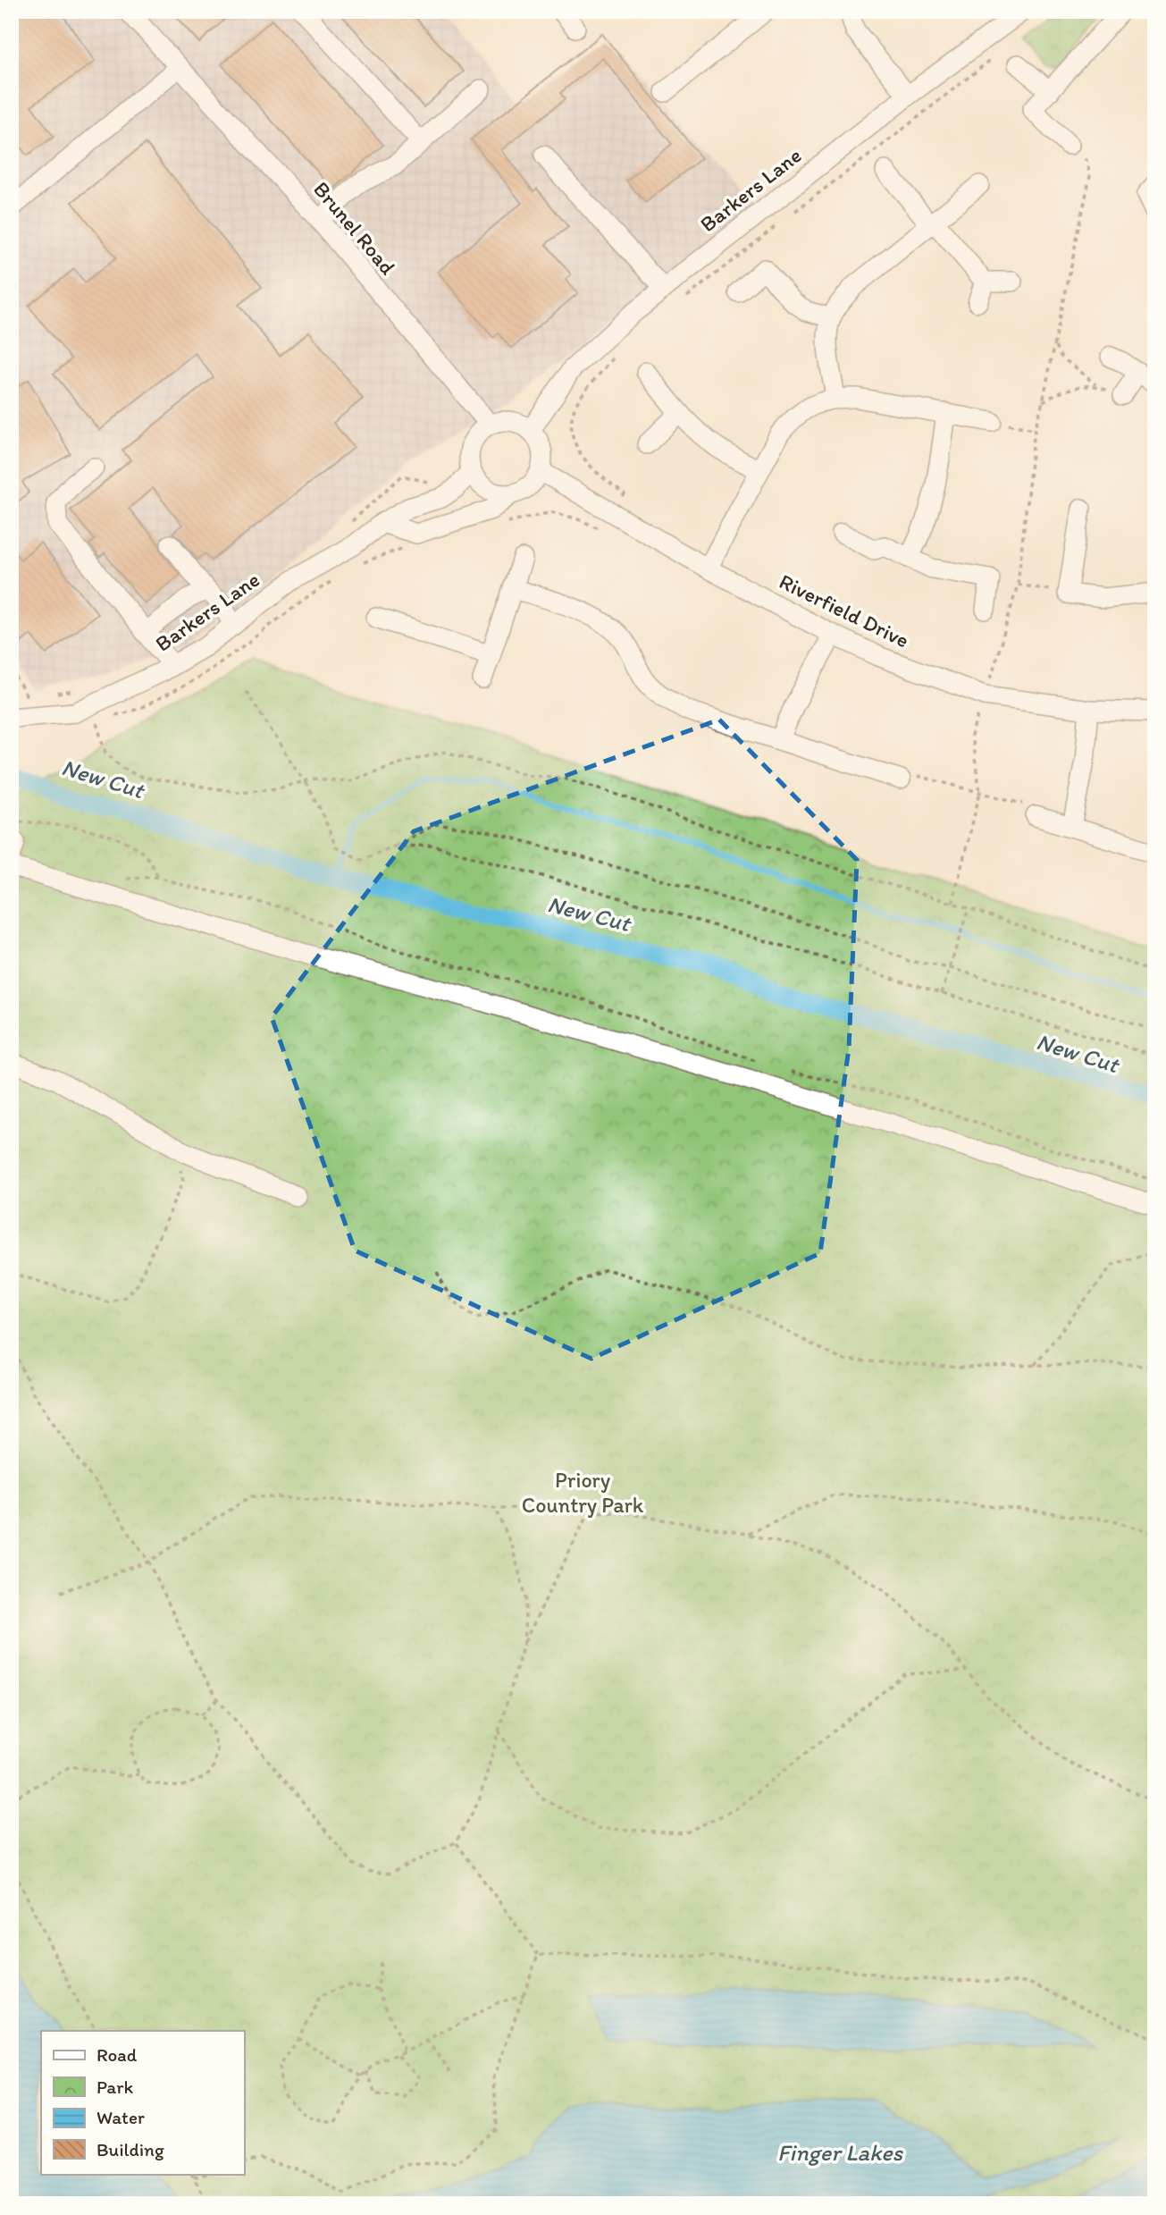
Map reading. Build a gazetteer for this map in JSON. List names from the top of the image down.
{
  "streets": {
    "street": ["Barkers Lane", "Brunel Road", "Riverfield Drive"]
  },
  "crossings": [
    ["Barkers Lane", "Brunel Road"],
    ["Barkers Lane", "Riverfield Drive"],
    ["Brunel Road", "Riverfield Drive"]
  ],
  "water": ["New Cut", "Finger Lakes"],
  "parks": ["Priory Country Park"],
  "legend": [
    "Road",
    "Park",
    "Water",
    "Building"
  ]
}
